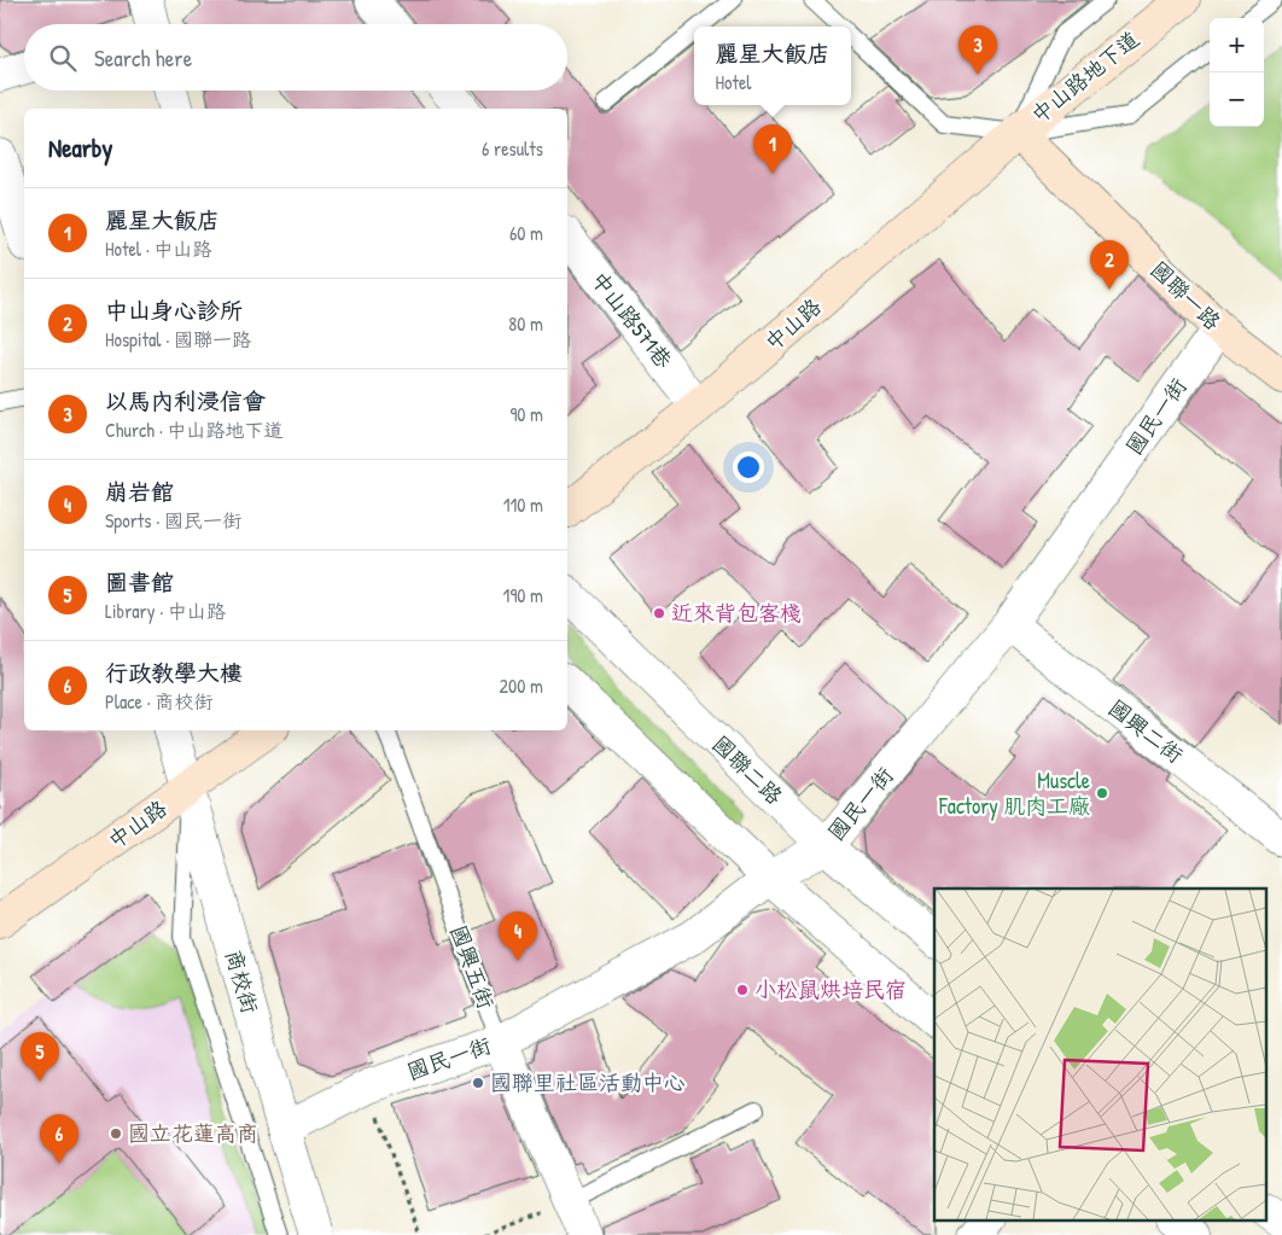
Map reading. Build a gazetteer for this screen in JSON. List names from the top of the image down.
{
  "streets": {
    "street": [
      "中山路地下道",
      "國聯一路",
      "中山路571巷",
      "中山路",
      "國民一街",
      "國興二街",
      "國聯二路",
      "國興五街",
      "商校街"
    ]
  },
  "crossings": [
    ["中山路地下道", "國聯一路"],
    ["中山路地下道", "中山路"],
    ["國聯一路", "中山路"],
    ["國聯一路", "國民一街"],
    ["中山路571巷", "中山路"],
    ["中山路", "商校街"],
    ["國民一街", "國興二街"],
    ["國民一街", "國聯二路"],
    ["國民一街", "國興五街"],
    ["國民一街", "商校街"]
  ],
  "places": [
    "近來背包客棧",
    "Muscle Factory 肌肉工廠",
    "小松鼠烘培民宿",
    "國聯里社區活動中心",
    "國立花蓮高商"
  ],
  "page": {
    "map_buttons": ["+", "−"],
    "search": "Search here",
    "pins": [
      "3",
      "1",
      "2",
      "4",
      "5",
      "6"
    ],
    "popup": ["麗星大飯店", "Hotel"],
    "heading": ["Nearby", "6 results"],
    "list": [
      {
        "mark": "1",
        "name": "麗星大飯店",
        "note": "Hotel · 中山路",
        "value": "60 m"
      },
      {
        "mark": "2",
        "name": "中山身心診所",
        "note": "Hospital · 國聯一路",
        "value": "80 m"
      },
      {
        "mark": "3",
        "name": "以馬內利浸信會",
        "note": "Church · 中山路地下道",
        "value": "90 m"
      },
      {
        "mark": "4",
        "name": "崩岩館",
        "note": "Sports · 國民一街",
        "value": "110 m"
      },
      {
        "mark": "5",
        "name": "圖書館",
        "note": "Library · 中山路",
        "value": "190 m"
      },
      {
        "mark": "6",
        "name": "行政教學大樓",
        "note": "Place · 商校街",
        "value": "200 m"
      }
    ]
  }
}
